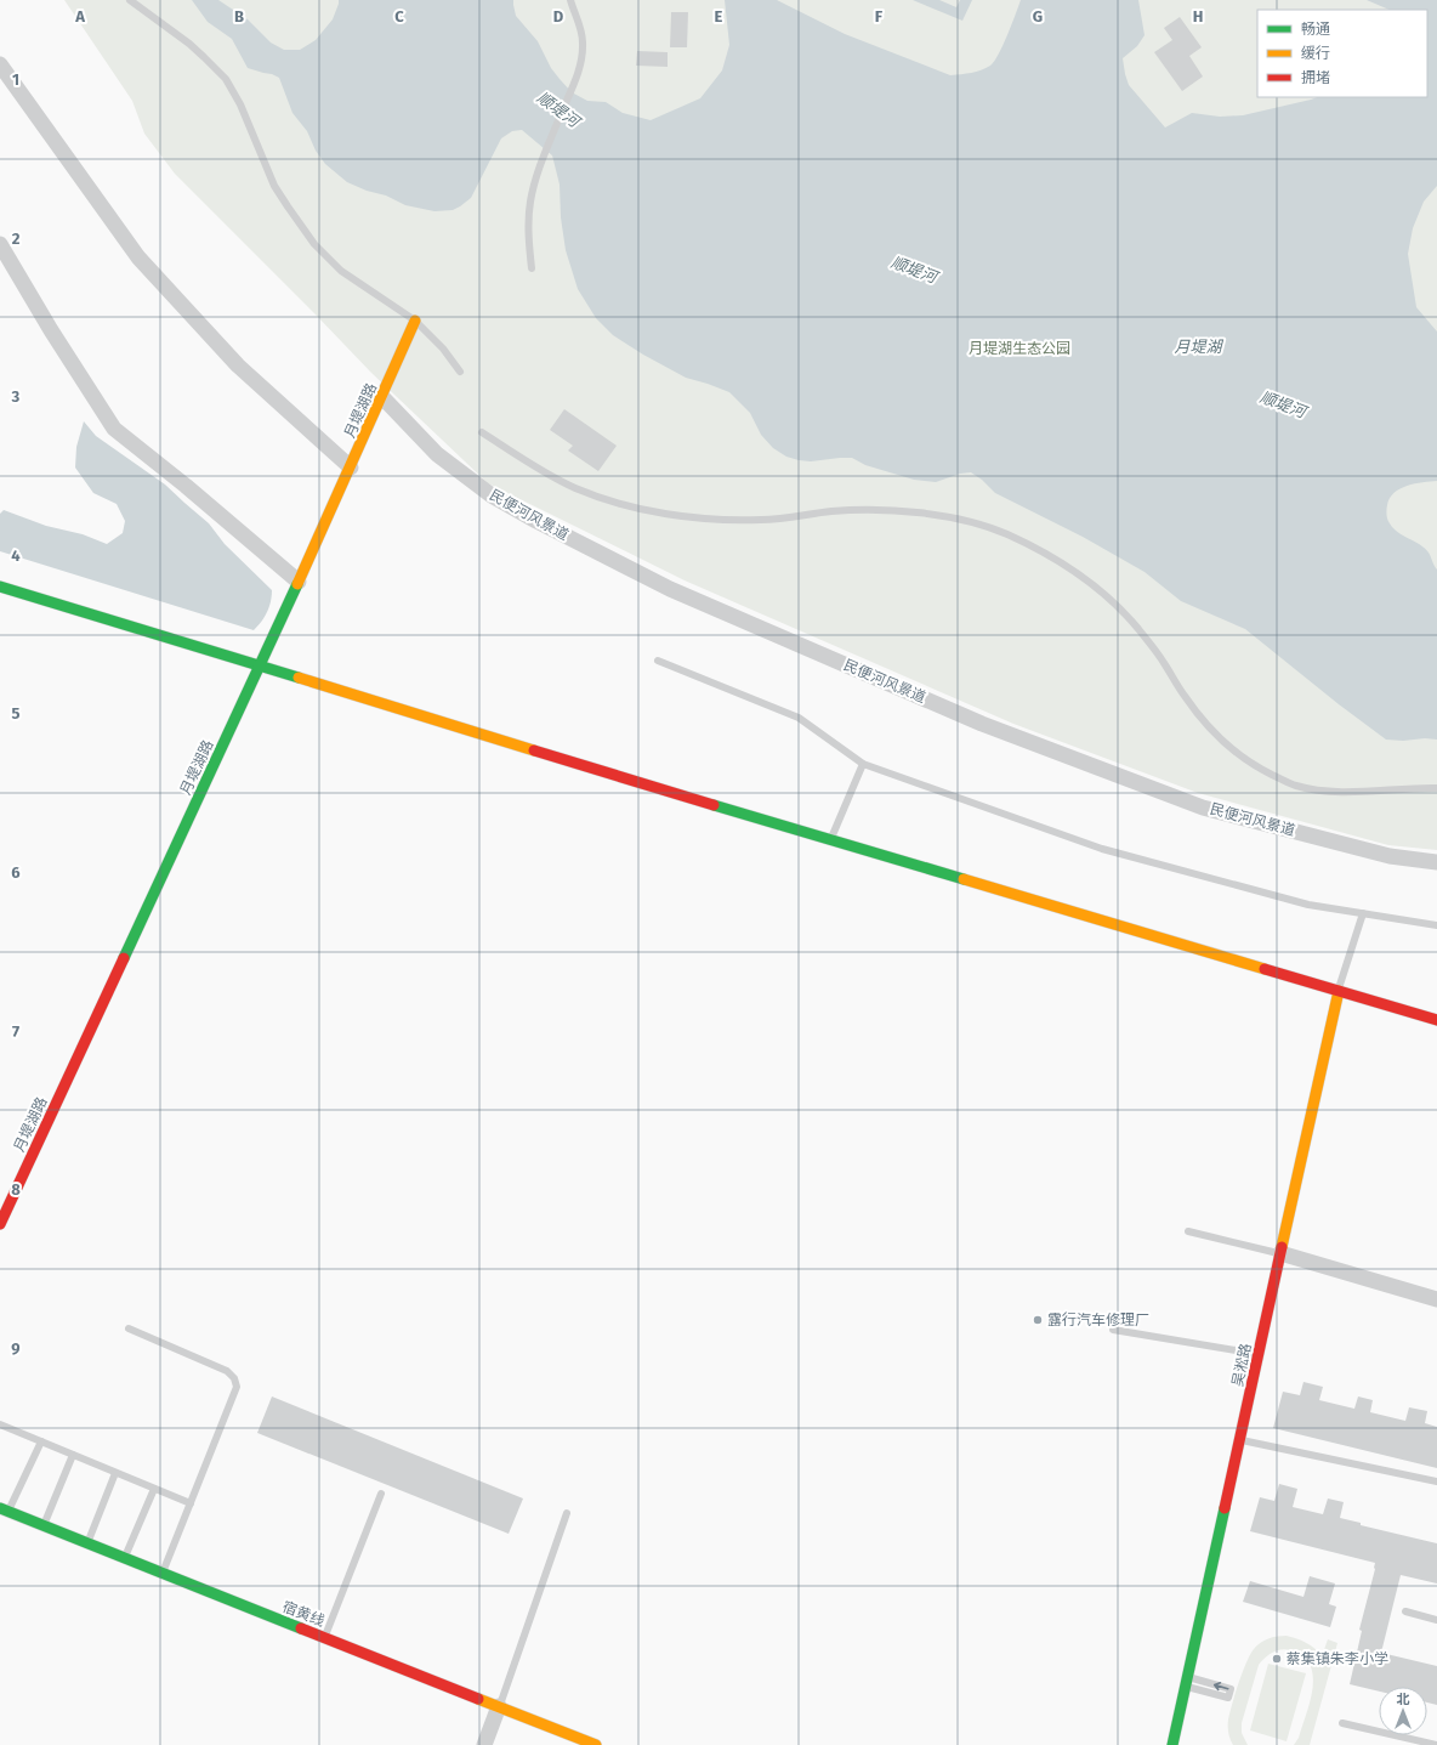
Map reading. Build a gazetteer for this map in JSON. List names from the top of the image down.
{
  "streets": {
    "street": [
      "月堤湖路",
      "民便河风景道",
      "吴淞路",
      "宿黄线"
    ]
  },
  "crossings": [
    ["月堤湖路", "民便河风景道"]
  ],
  "water": ["顺堤河", "月堤湖"],
  "parks": ["月堤湖生态公园"],
  "places": ["露行汽车修理厂", "蔡集镇朱李小学"],
  "legend": ["畅通", "缓行", "拥堵"],
  "north": "top",
  "grid": {
    "columns": [
      "A",
      "B",
      "C",
      "D",
      "E",
      "F",
      "G",
      "H"
    ],
    "rows": [
      "1",
      "2",
      "3",
      "4",
      "5",
      "6",
      "7",
      "8",
      "9"
    ]
  }
}
